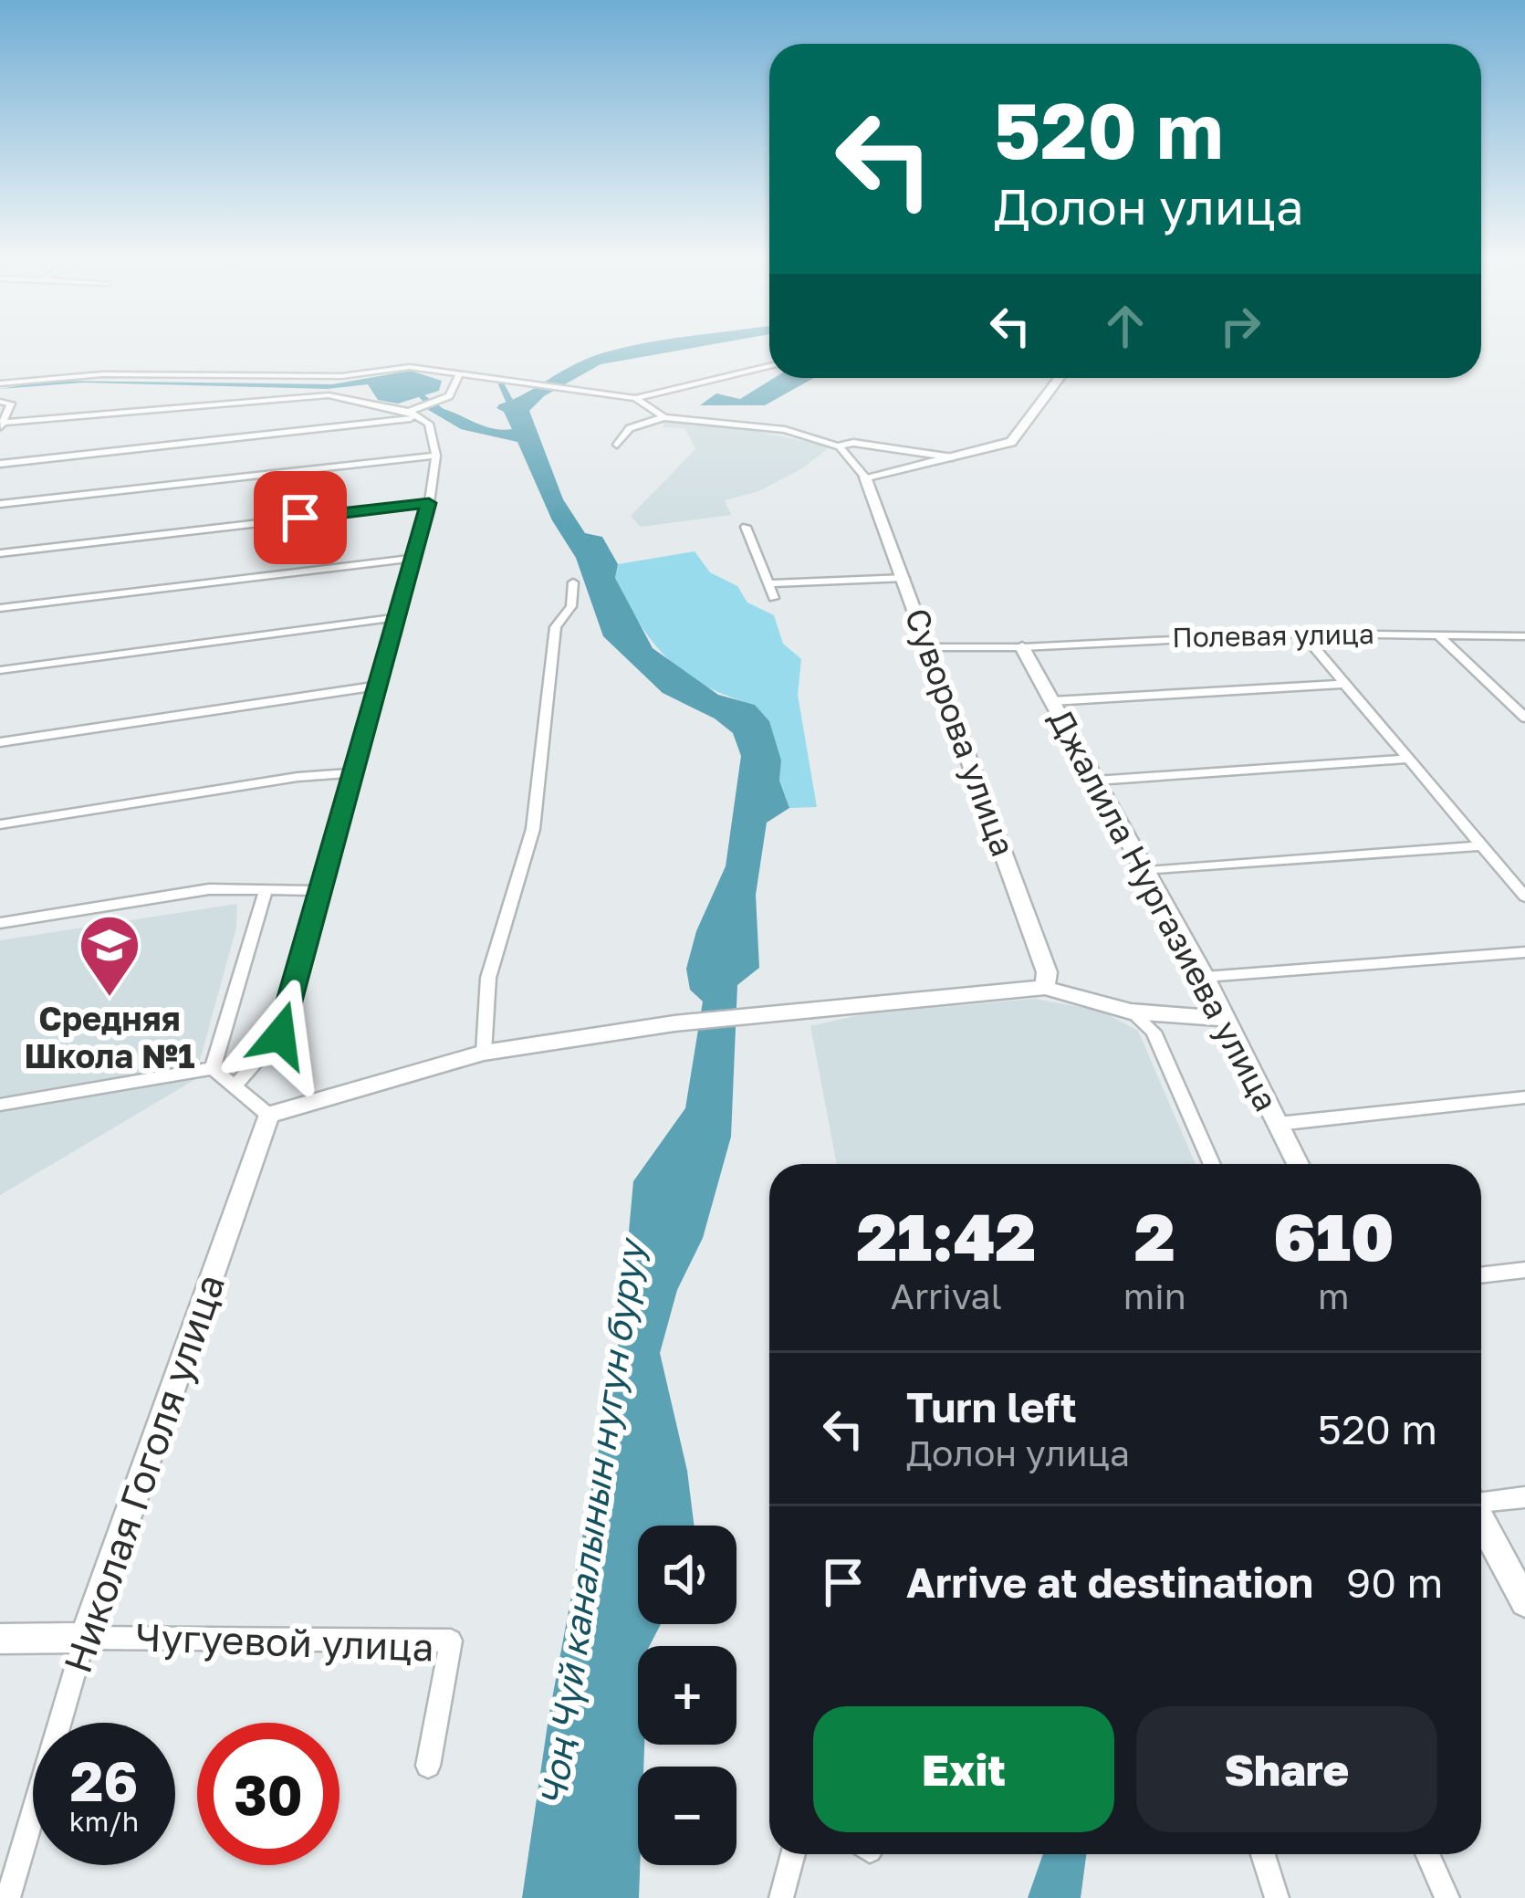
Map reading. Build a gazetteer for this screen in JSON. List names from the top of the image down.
{
  "streets": {
    "street": [
      "Полевая улица",
      "Суворова улица",
      "Джалила Нургазиева улица",
      "Николая Гоголя улица",
      "Чугуевой улица"
    ]
  },
  "crossings": [
    ["Полевая улица", "Суворова улица"],
    ["Полевая улица", "Джалила Нургазиева улица"],
    ["Николая Гоголя улица", "Чугуевой улица"]
  ],
  "water": ["Чоң Чүй каналынын нугун буруу"],
  "places": {
    "school or university": ["Средняя Школа №1"]
  },
  "page": {
    "turn": ["520 m", "Долон улица"],
    "eta": [
      "21:42",
      "Arrival",
      "2",
      "min",
      "610",
      "m"
    ],
    "list": [
      {
        "name": "Turn left",
        "note": "Долон улица",
        "value": "520 m"
      },
      {
        "name": "Arrive at destination",
        "value": "90 m"
      }
    ],
    "map_buttons": ["+", "−"],
    "buttons": ["Exit", "Share"],
    "speed": "26 km/h",
    "limit": "30"
  }
}
